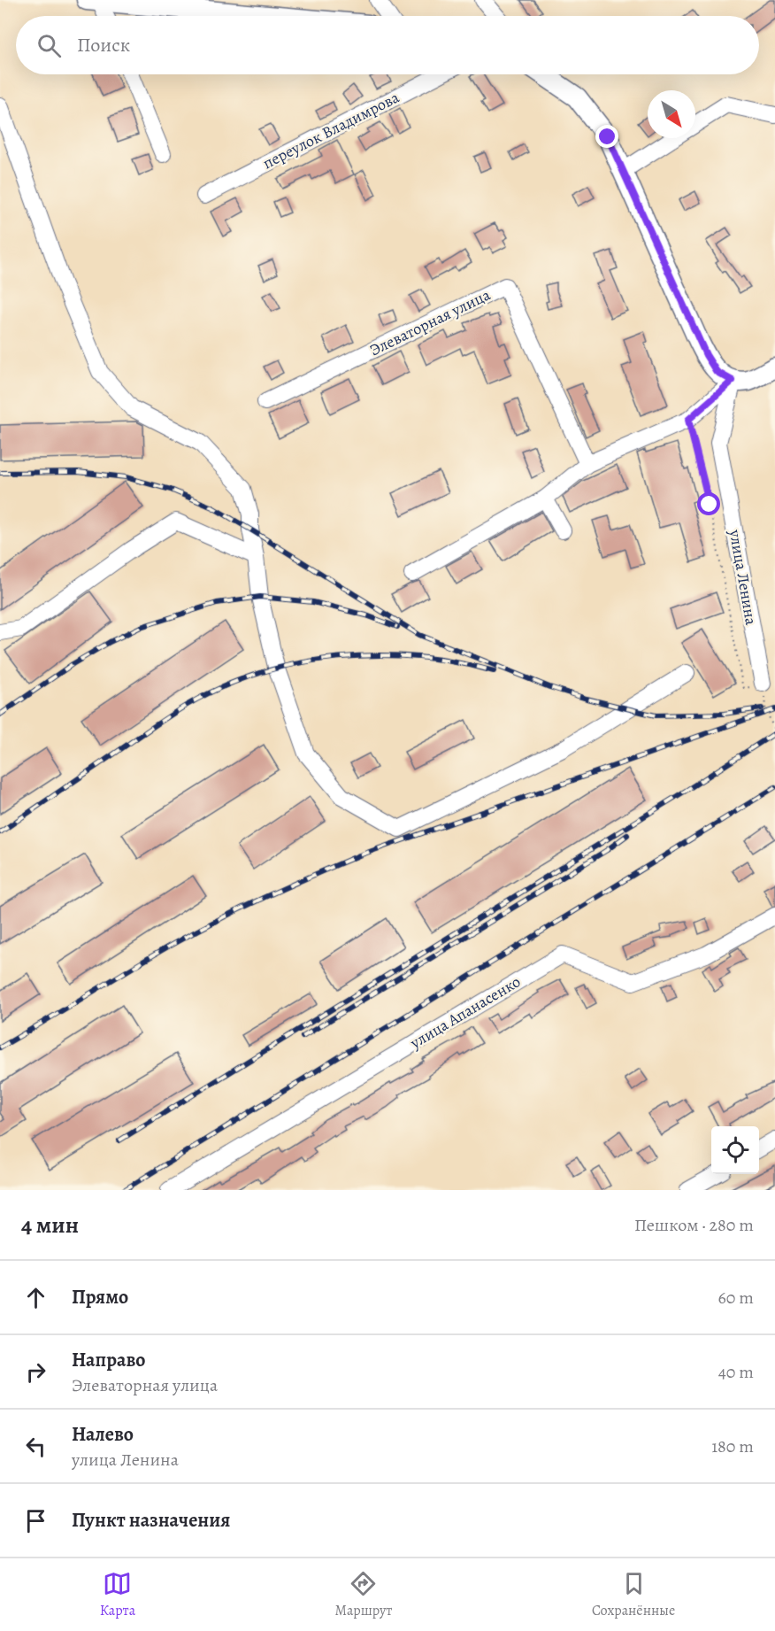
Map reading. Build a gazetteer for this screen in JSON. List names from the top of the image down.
{
  "streets": {
    "street": [
      "переулок Владимрова",
      "Элеваторная улица",
      "улица Ленина",
      "улица Апанасенко"
    ]
  },
  "north": "bottom right",
  "page": {
    "search": "Поиск",
    "heading": ["4 мин", "Пешком · 280 m"],
    "list": [
      ["Прямо", "60 m"],
      ["Направо", "Элеваторная улица", "40 m"],
      ["Налево", "улица Ленина", "180 m"],
      "Пункт назначения"
    ],
    "nav": ["Карта", "Маршрут", "Сохранённые"]
  }
}
